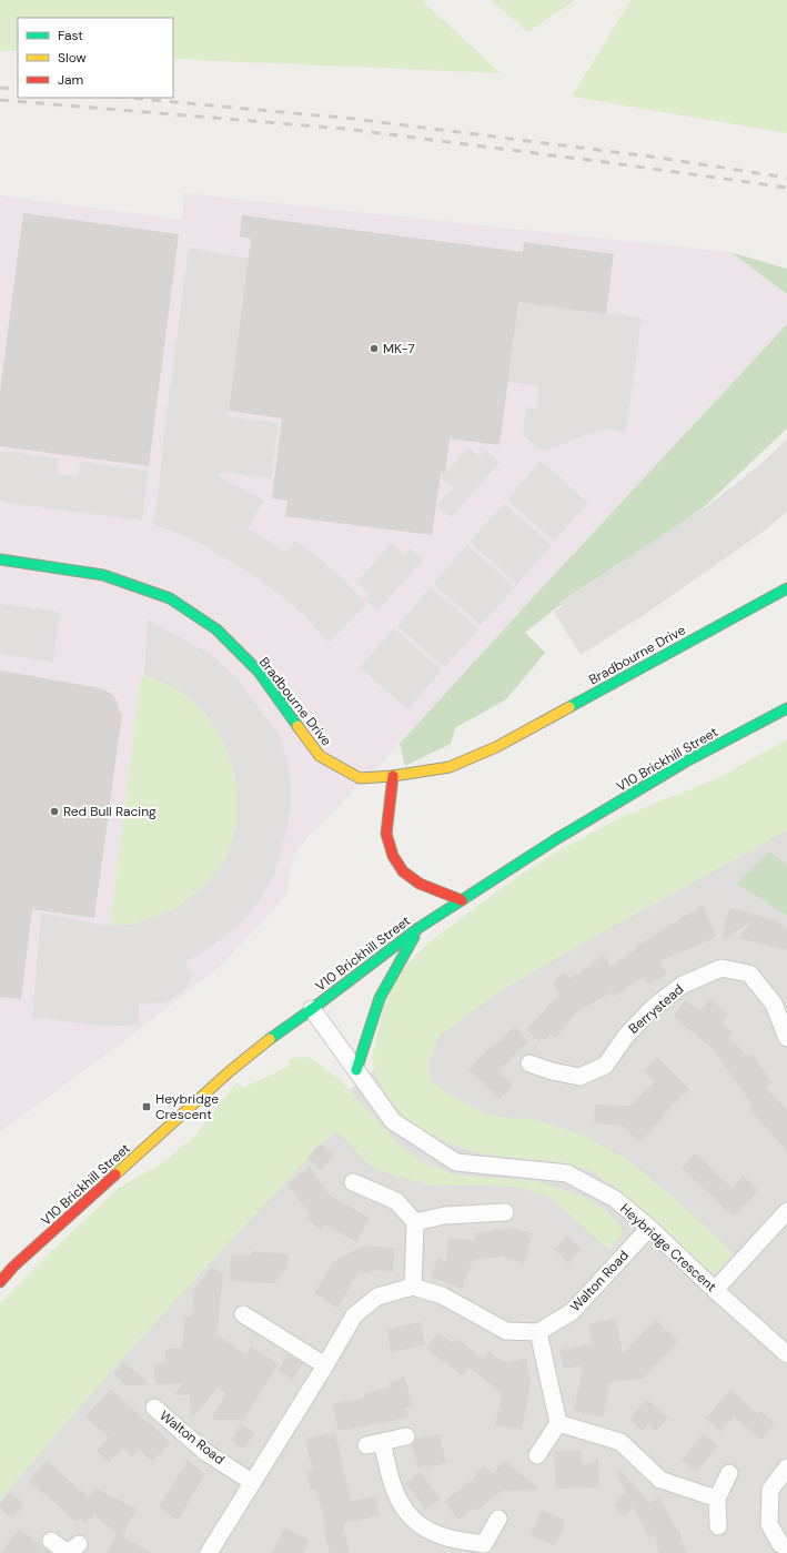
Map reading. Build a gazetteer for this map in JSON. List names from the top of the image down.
{
  "streets": {
    "street": [
      "Bradbourne Drive",
      "V10 Brickhill Street",
      "Berrystead",
      "Heybridge Crescent",
      "Walton Road"
    ]
  },
  "crossings": [
    ["V10 Brickhill Street", "Heybridge Crescent"],
    ["Heybridge Crescent", "Walton Road"]
  ],
  "places": {
    "other": ["MK-7", "Red Bull Racing"],
    "transit": ["Heybridge Crescent"]
  },
  "legend": ["Fast", "Slow", "Jam"]
}
